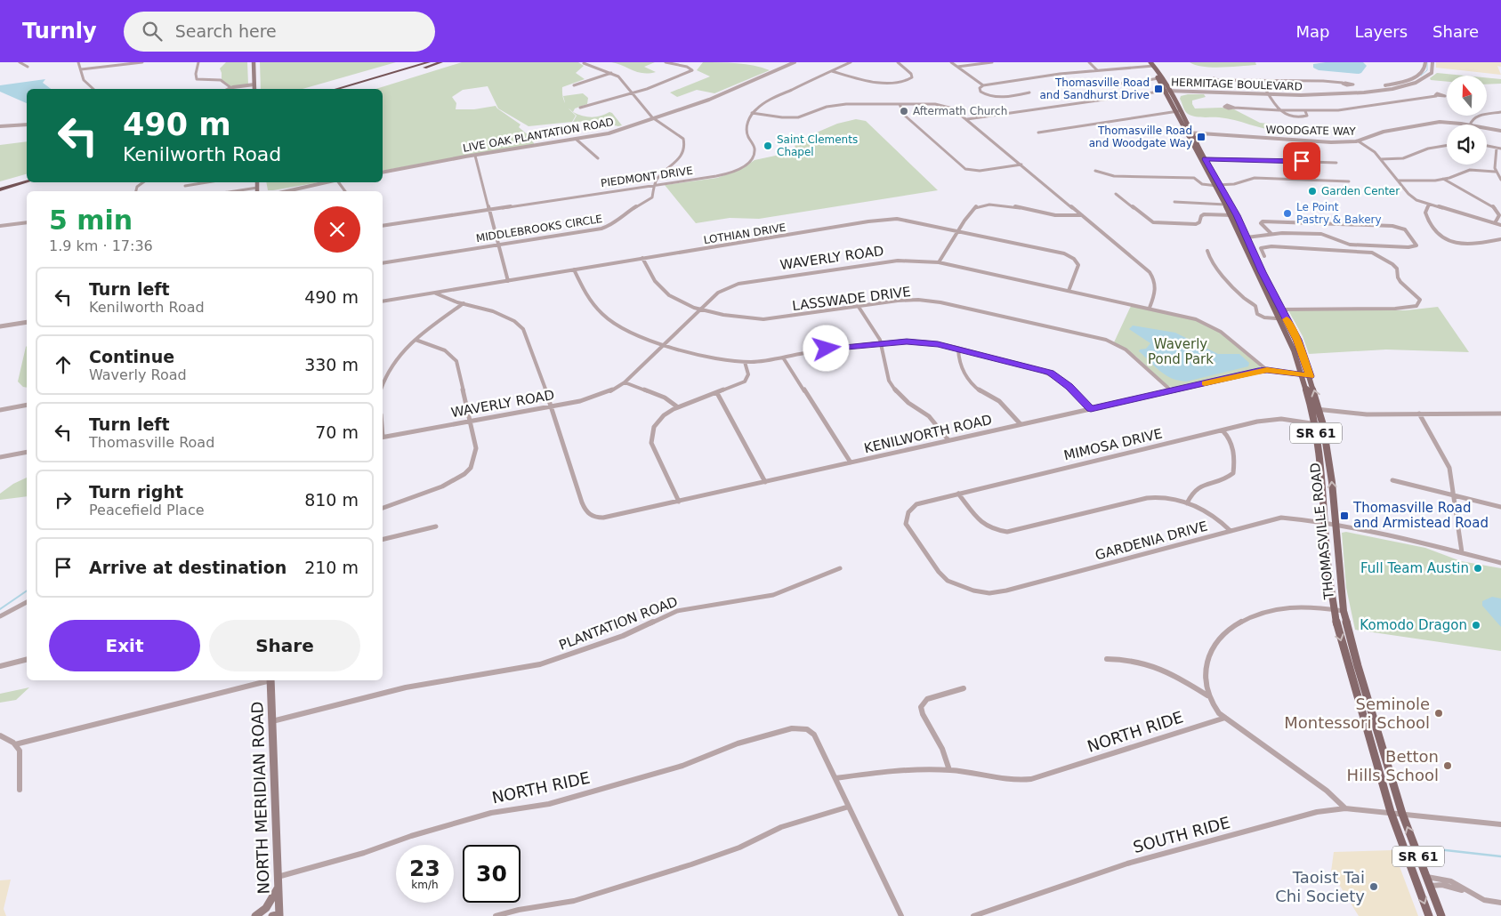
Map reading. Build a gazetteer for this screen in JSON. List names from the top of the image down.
{
  "streets": {
    "main road": ["SR 61", "THOMASVILLE ROAD", "NORTH MERIDIAN ROAD"],
    "street": [
      "HERMITAGE BOULEVARD",
      "WOODGATE WAY",
      "LIVE OAK PLANTATION ROAD",
      "PIEDMONT DRIVE",
      "MIDDLEBROOKS CIRCLE",
      "LOTHIAN DRIVE",
      "WAVERLY ROAD",
      "LASSWADE DRIVE",
      "KENILWORTH ROAD",
      "MIMOSA DRIVE",
      "GARDENIA DRIVE",
      "PLANTATION ROAD",
      "NORTH RIDE",
      "SOUTH RIDE"
    ]
  },
  "crossings": [
    ["HERMITAGE BOULEVARD", "THOMASVILLE ROAD"],
    ["WOODGATE WAY", "THOMASVILLE ROAD"],
    ["LIVE OAK PLANTATION ROAD", "MIDDLEBROOKS CIRCLE"],
    ["PIEDMONT DRIVE", "MIDDLEBROOKS CIRCLE"],
    ["LOTHIAN DRIVE", "WAVERLY ROAD"],
    ["LOTHIAN DRIVE", "LASSWADE DRIVE"],
    ["WAVERLY ROAD", "LASSWADE DRIVE"],
    ["WAVERLY ROAD", "KENILWORTH ROAD"],
    ["LASSWADE DRIVE", "KENILWORTH ROAD"],
    ["MIMOSA DRIVE", "THOMASVILLE ROAD"],
    ["MIMOSA DRIVE", "GARDENIA DRIVE"],
    ["THOMASVILLE ROAD", "GARDENIA DRIVE"],
    ["THOMASVILLE ROAD", "SOUTH RIDE"],
    ["PLANTATION ROAD", "NORTH MERIDIAN ROAD"],
    ["NORTH RIDE", "NORTH MERIDIAN ROAD"]
  ],
  "parks": ["Waverly Pond Park"],
  "places": {
    "transit": ["Thomasville Road and Sandhurst Drive", "Thomasville Road and Woodgate Way", "Thomasville Road and Armistead Road"],
    "other": [
      "Aftermath Church",
      "Saint Clements Chapel",
      "Garden Center",
      "Le Point Pastry & Bakery",
      "Full Team Austin",
      "Komodo Dragon",
      "Seminole Montessori School",
      "Betton Hills School",
      "Taoist Tai Chi Society"
    ]
  },
  "north": "top",
  "page": {
    "header": "Turnly",
    "search": "Search here",
    "nav": ["Map", "Layers", "Share"],
    "turn": ["490 m", "Kenilworth Road"],
    "heading": ["5 min", "1.9 km · 17:36"],
    "list": [
      {
        "name": "Turn left",
        "note": "Kenilworth Road",
        "value": "490 m"
      },
      {
        "name": "Continue",
        "note": "Waverly Road",
        "value": "330 m"
      },
      {
        "name": "Turn left",
        "note": "Thomasville Road",
        "value": "70 m"
      },
      {
        "name": "Turn right",
        "note": "Peacefield Place",
        "value": "810 m"
      },
      {
        "name": "Arrive at destination",
        "value": "210 m"
      }
    ],
    "buttons": ["Exit", "Share"],
    "speed": "23 km/h",
    "limit": "30"
  }
}
